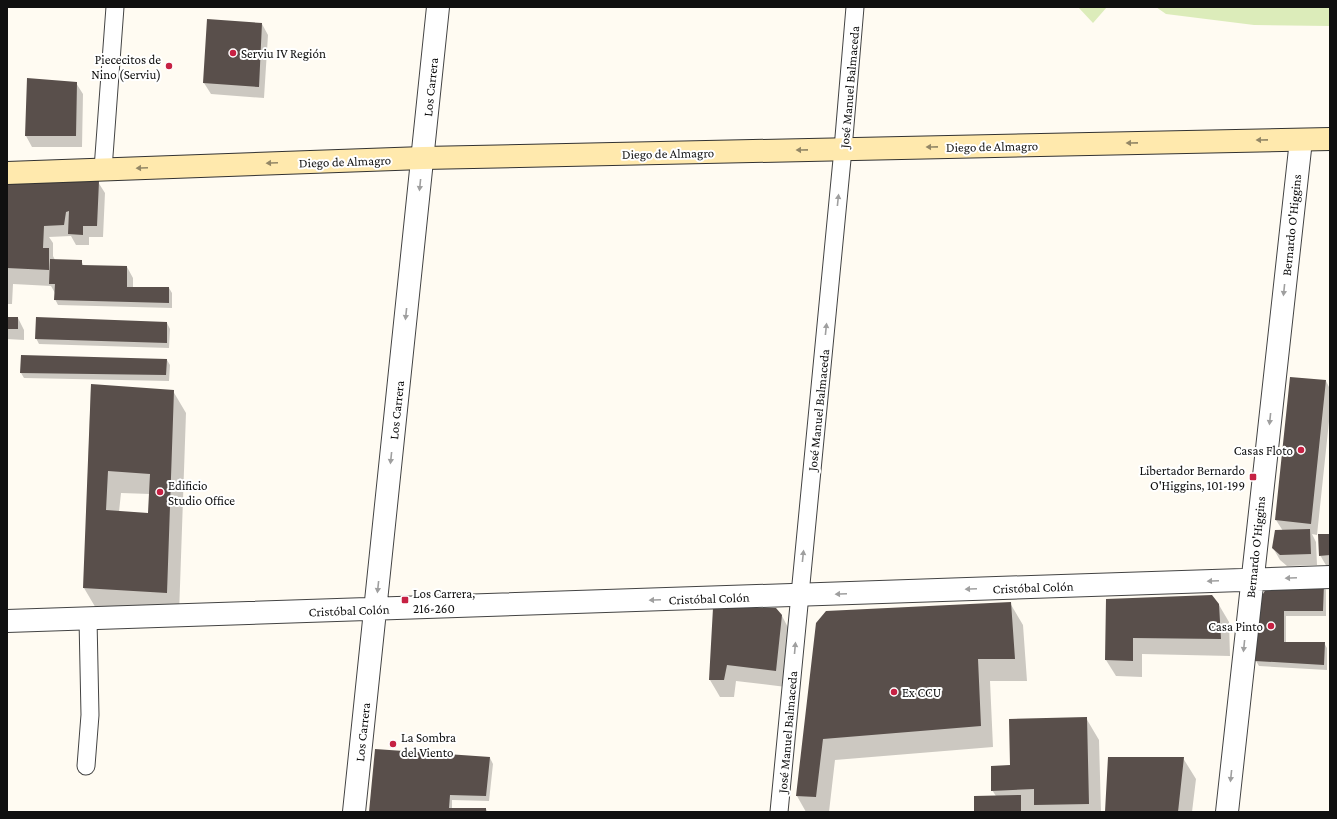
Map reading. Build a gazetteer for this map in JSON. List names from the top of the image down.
{
  "streets": {
    "main road": ["Diego de Almagro"],
    "street": [
      "Los Carrera",
      "José Manuel Balmaceda",
      "Bernardo O'Higgins",
      "Cristóbal Colón"
    ]
  },
  "crossings": [
    ["Los Carrera", "Diego de Almagro"],
    ["Los Carrera", "Cristóbal Colón"],
    ["José Manuel Balmaceda", "Diego de Almagro"],
    ["José Manuel Balmaceda", "Cristóbal Colón"],
    ["Diego de Almagro", "Bernardo O'Higgins"],
    ["Bernardo O'Higgins", "Cristóbal Colón"]
  ],
  "one_way": [
    "Los Carrera",
    "José Manuel Balmaceda",
    "Diego de Almagro",
    "Bernardo O'Higgins",
    "Cristóbal Colón"
  ],
  "places": {
    "other": [
      "Serviu IV Región",
      "Piececitos de Nino (Serviu)",
      "Casas Floto",
      "Edificio Studio Office",
      "Casa Pinto",
      "Ex CCU",
      "La Sombra del Viento"
    ],
    "transit": ["Libertador Bernardo O'Higgins, 101-199", "Los Carrera, 216-260"]
  }
}
